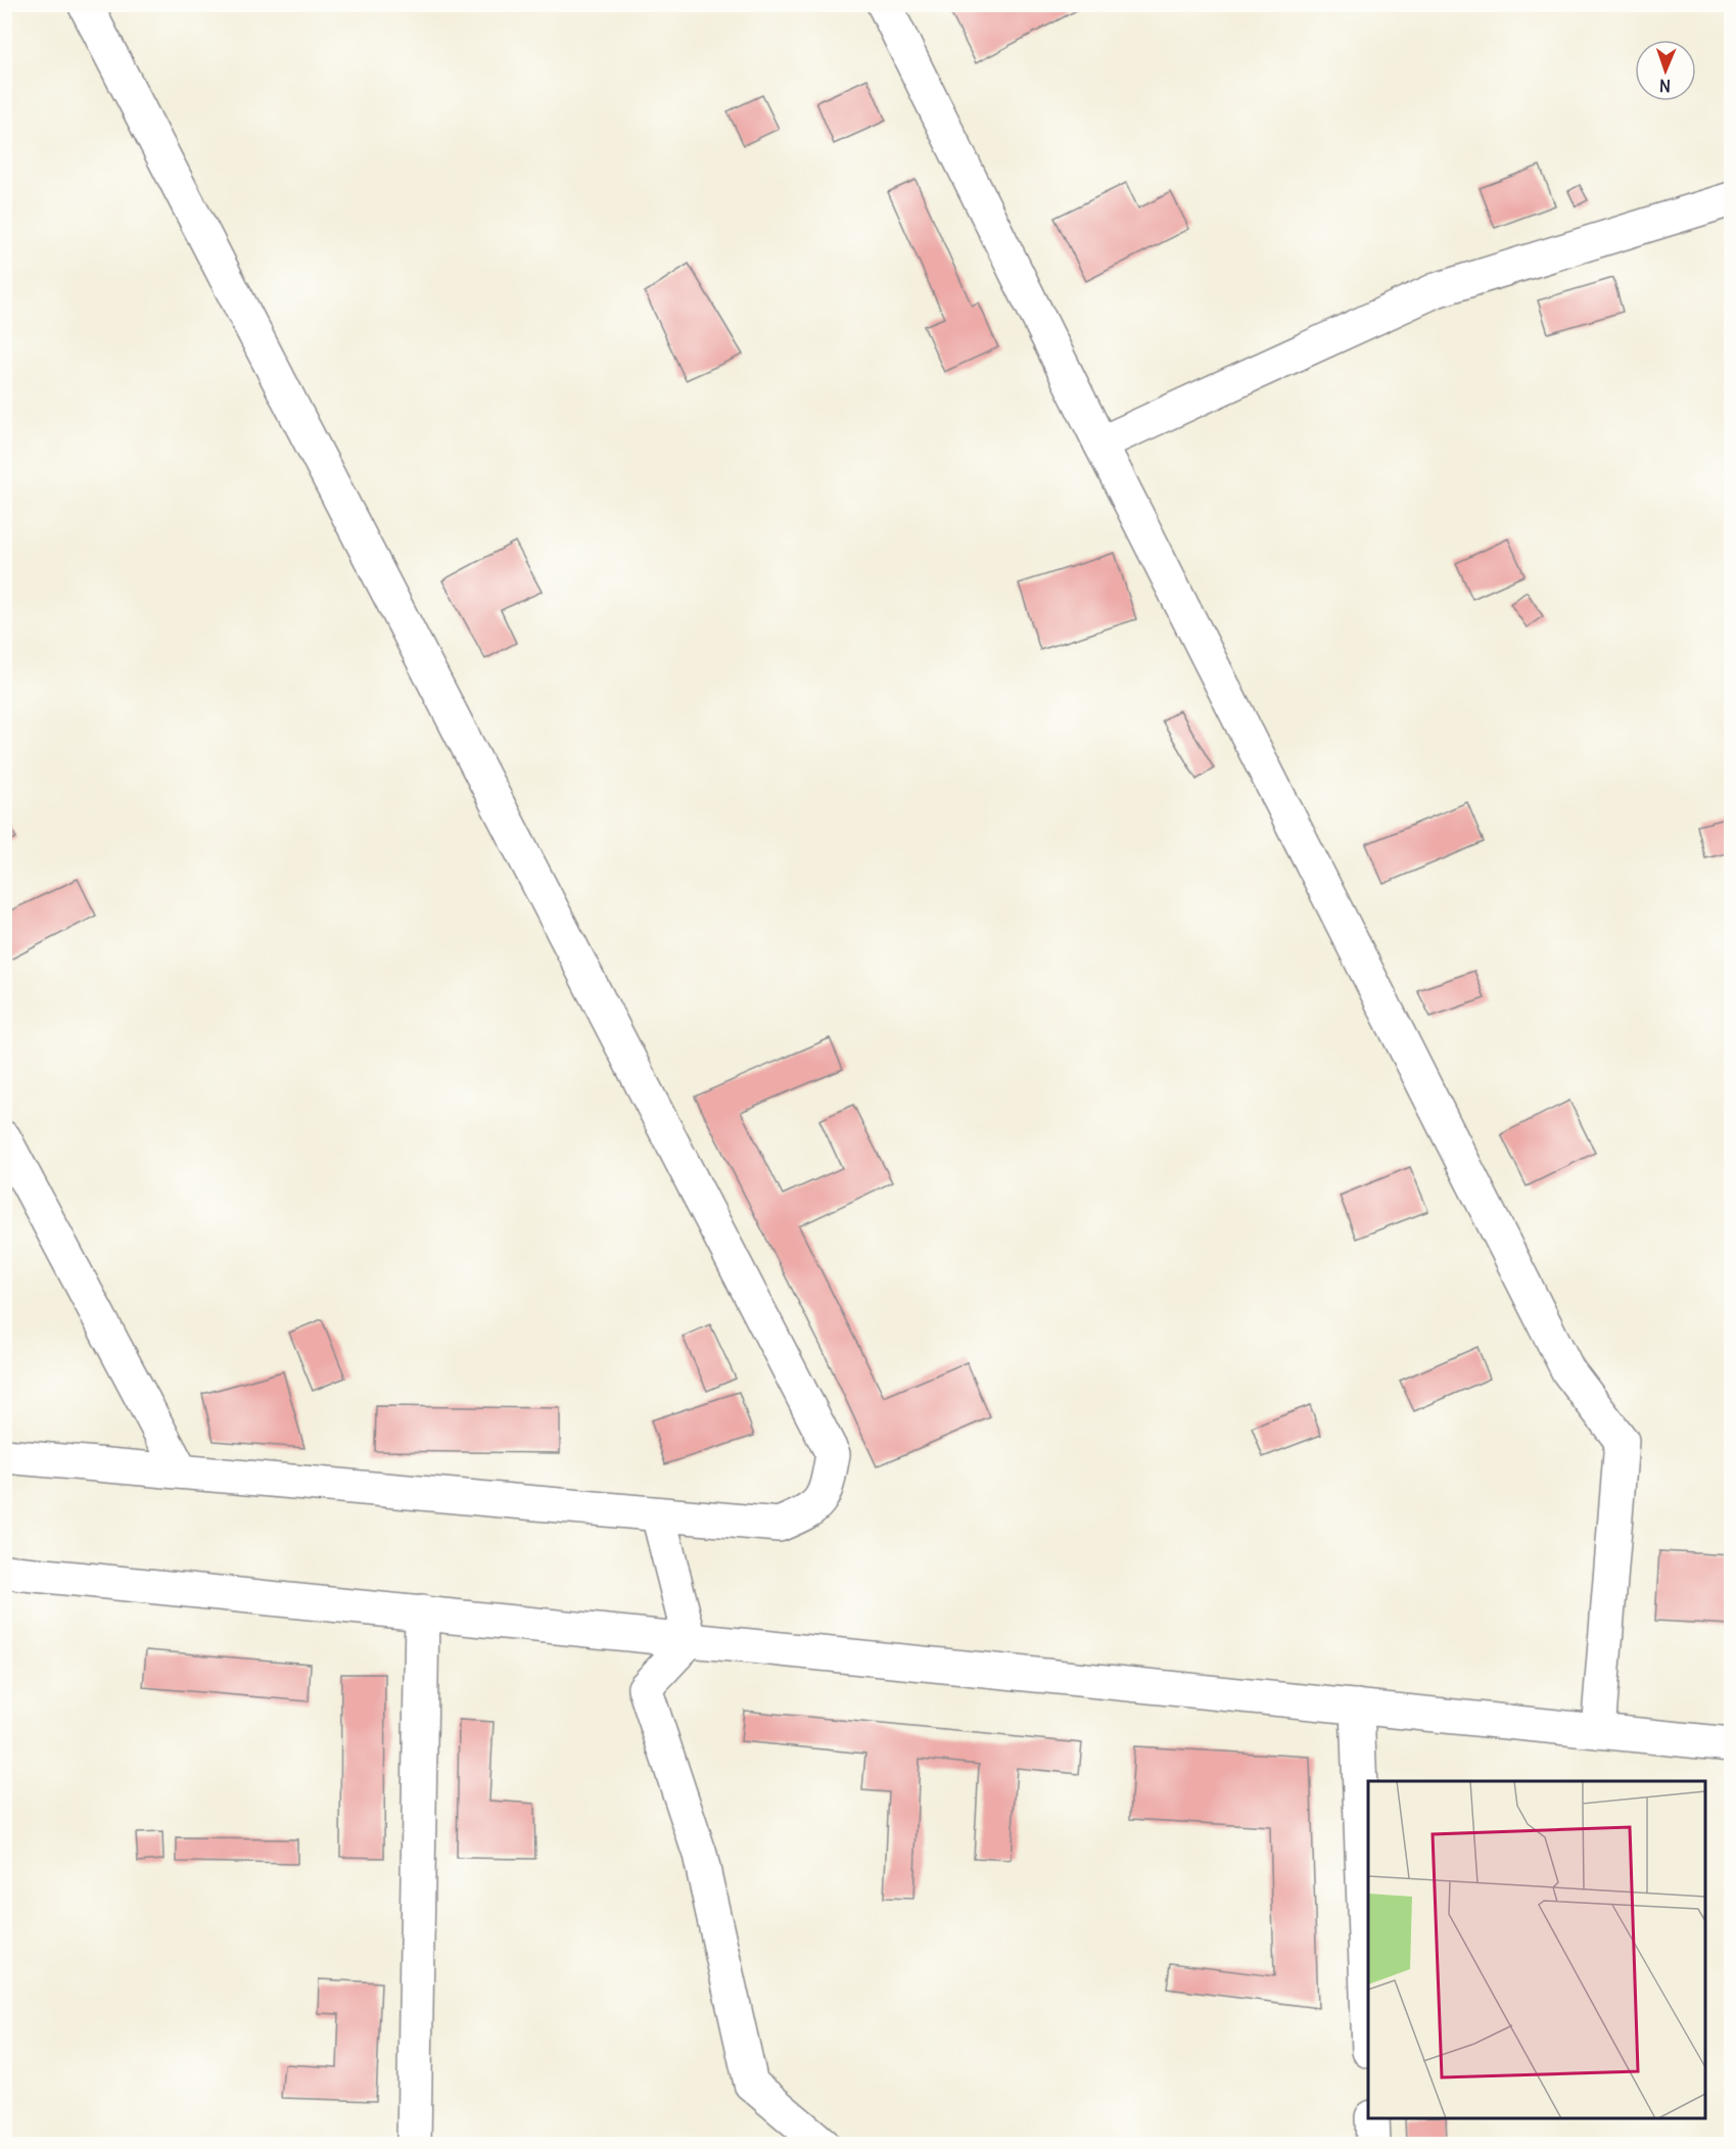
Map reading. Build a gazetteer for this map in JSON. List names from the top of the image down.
{
  "north": "bottom"
}
